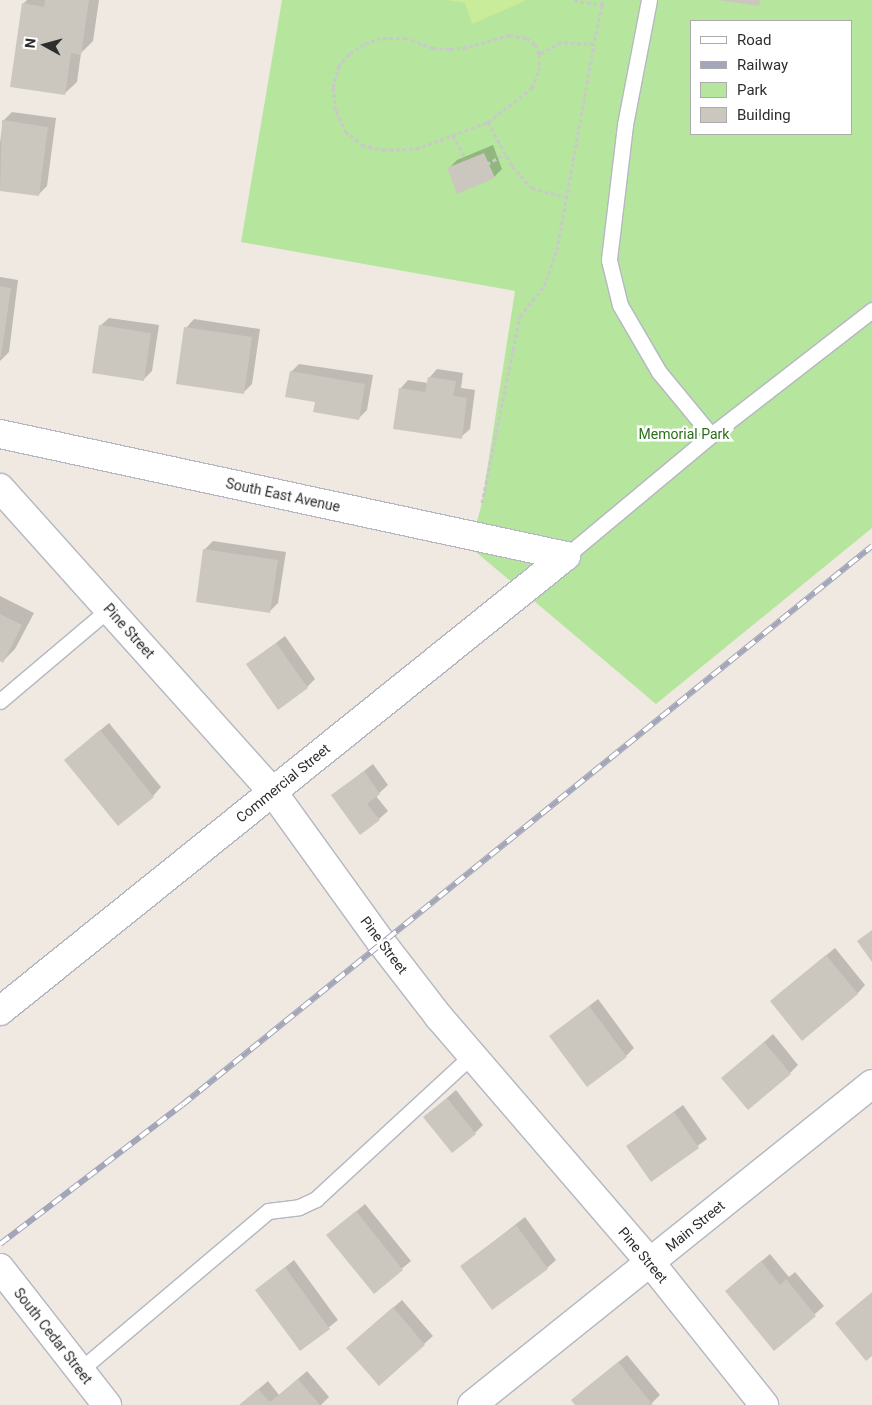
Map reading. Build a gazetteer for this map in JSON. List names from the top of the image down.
{
  "streets": {
    "street": [
      "South East Avenue",
      "Pine Street",
      "Commercial Street",
      "Main Street",
      "South Cedar Street"
    ]
  },
  "crossings": [
    ["South East Avenue", "Commercial Street"],
    ["Pine Street", "Commercial Street"],
    ["Pine Street", "Main Street"]
  ],
  "parks": ["Memorial Park"],
  "legend": [
    "Road",
    "Railway",
    "Park",
    "Building"
  ],
  "north": "left"
}
